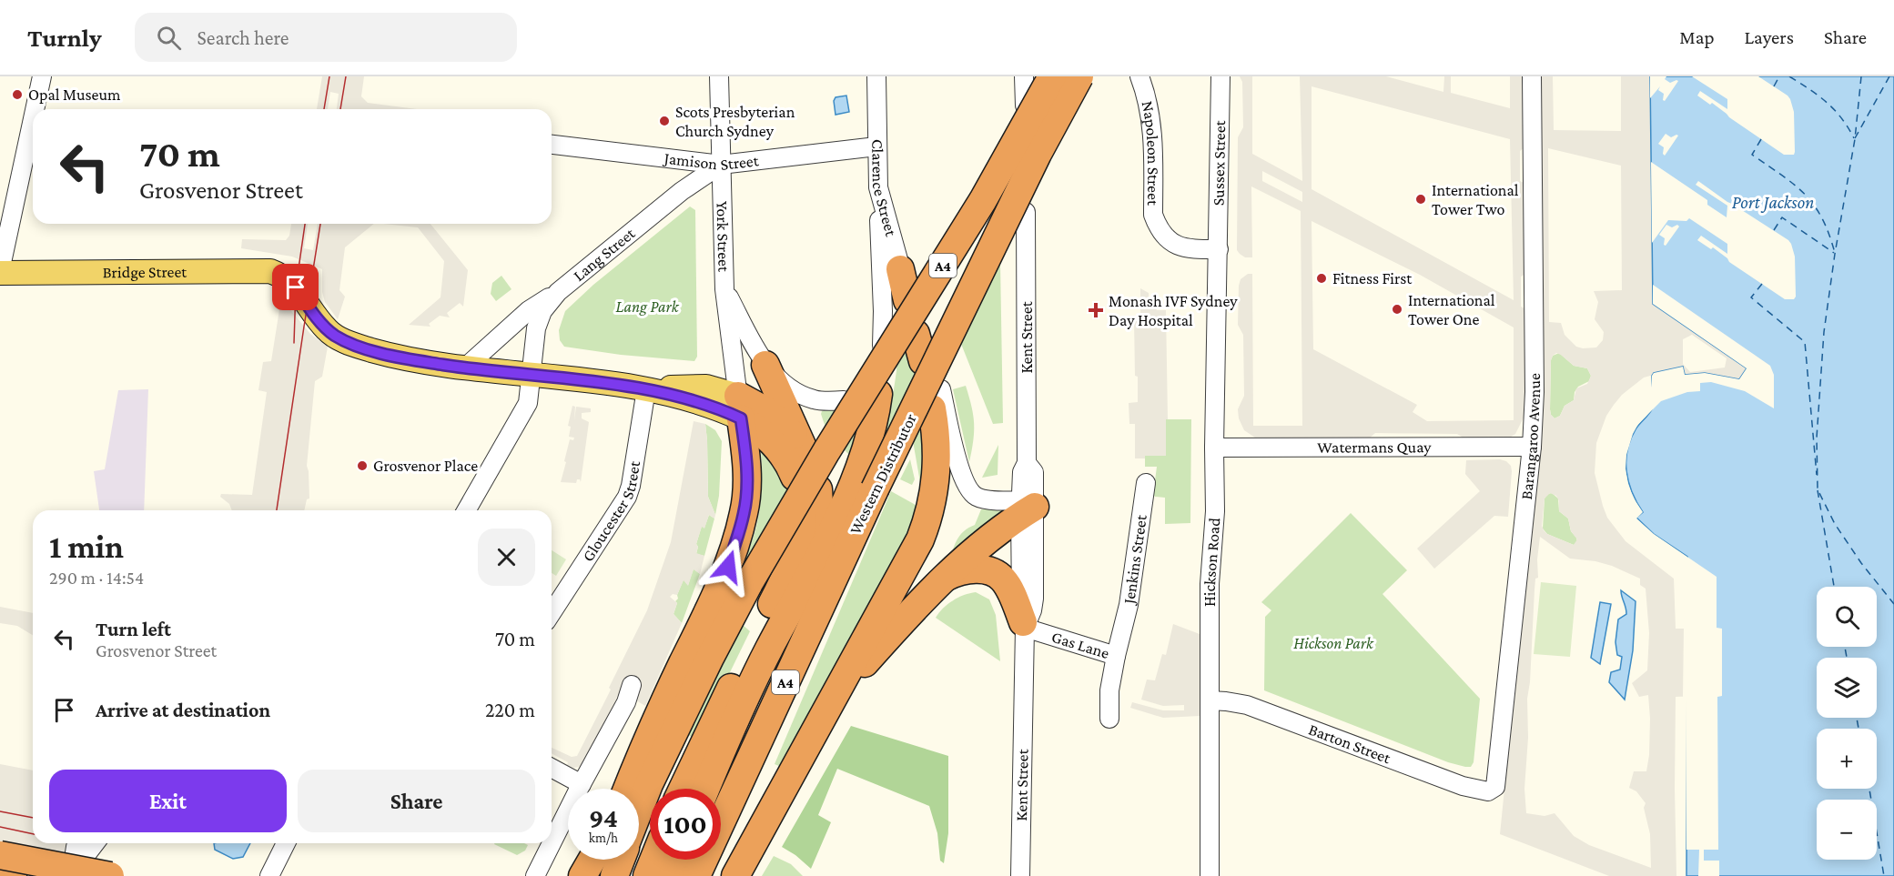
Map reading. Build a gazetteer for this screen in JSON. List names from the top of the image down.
{
  "streets": {
    "highway": ["A4", "Western Distributor"],
    "main road": ["Bridge Street"],
    "street": [
      "Napoleon Street",
      "Jamison Street",
      "Sussex Street",
      "Clarence Street",
      "York Street",
      "Lang Street",
      "Kent Street",
      "Barangaroo Avenue",
      "Watermans Quay",
      "Gloucester Street",
      "Jenkins Street",
      "Hickson Road",
      "Gas Lane",
      "Barton Street"
    ]
  },
  "crossings": [
    ["Napoleon Street", "Sussex Street"],
    ["Napoleon Street", "Hickson Road"],
    ["Jamison Street", "Clarence Street"],
    ["Jamison Street", "York Street"],
    ["Jamison Street", "Lang Street"],
    ["Sussex Street", "Hickson Road"],
    ["York Street", "Lang Street"],
    ["Kent Street", "Gas Lane"],
    ["Barangaroo Avenue", "Watermans Quay"],
    ["Barangaroo Avenue", "Barton Street"],
    ["Watermans Quay", "Hickson Road"],
    ["Jenkins Street", "Gas Lane"],
    ["Hickson Road", "Barton Street"]
  ],
  "water": ["Port Jackson"],
  "parks": ["Lang Park", "Hickson Park"],
  "places": {
    "other": [
      "Opal Museum",
      "Scots Presbyterian Church Sydney",
      "International Tower Two",
      "Fitness First",
      "International Tower One",
      "Grosvenor Place"
    ],
    "health": ["Monash IVF Sydney Day Hospital"]
  },
  "page": {
    "header": "Turnly",
    "search": "Search here",
    "nav": ["Map", "Layers", "Share"],
    "turn": ["70 m", "Grosvenor Street"],
    "heading": ["1 min", "290 m · 14:54"],
    "map_buttons": ["+", "−"],
    "list": [
      {
        "name": "Turn left",
        "note": "Grosvenor Street",
        "value": "70 m"
      },
      {
        "name": "Arrive at destination",
        "value": "220 m"
      }
    ],
    "buttons": ["Exit", "Share"],
    "speed": "94 km/h",
    "limit": "100"
  }
}
